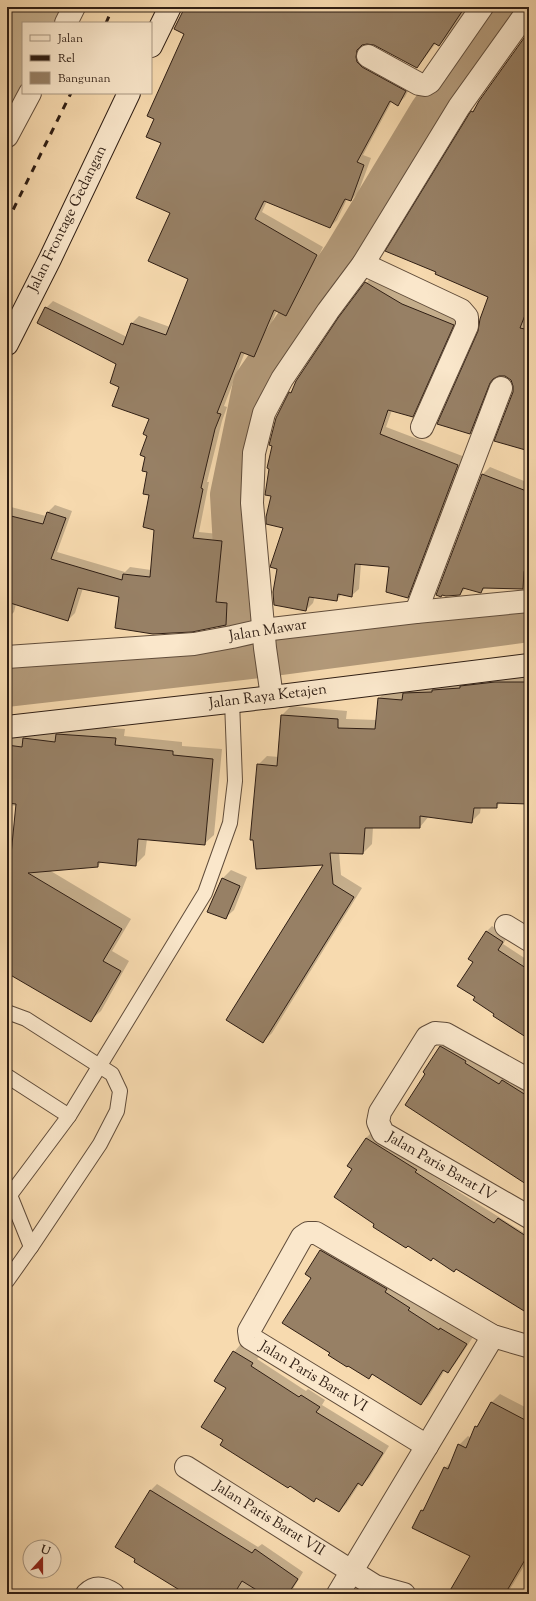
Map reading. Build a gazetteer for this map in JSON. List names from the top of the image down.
{
  "streets": {
    "street": [
      "Jalan Frontage Gedangan",
      "Jalan Mawar",
      "Jalan Raya Ketajen",
      "Jalan Paris Barat IV",
      "Jalan Paris Barat VI",
      "Jalan Paris Barat VII"
    ]
  },
  "legend": ["Jalan", "Rel", "Bangunan"],
  "north": "top"
}
